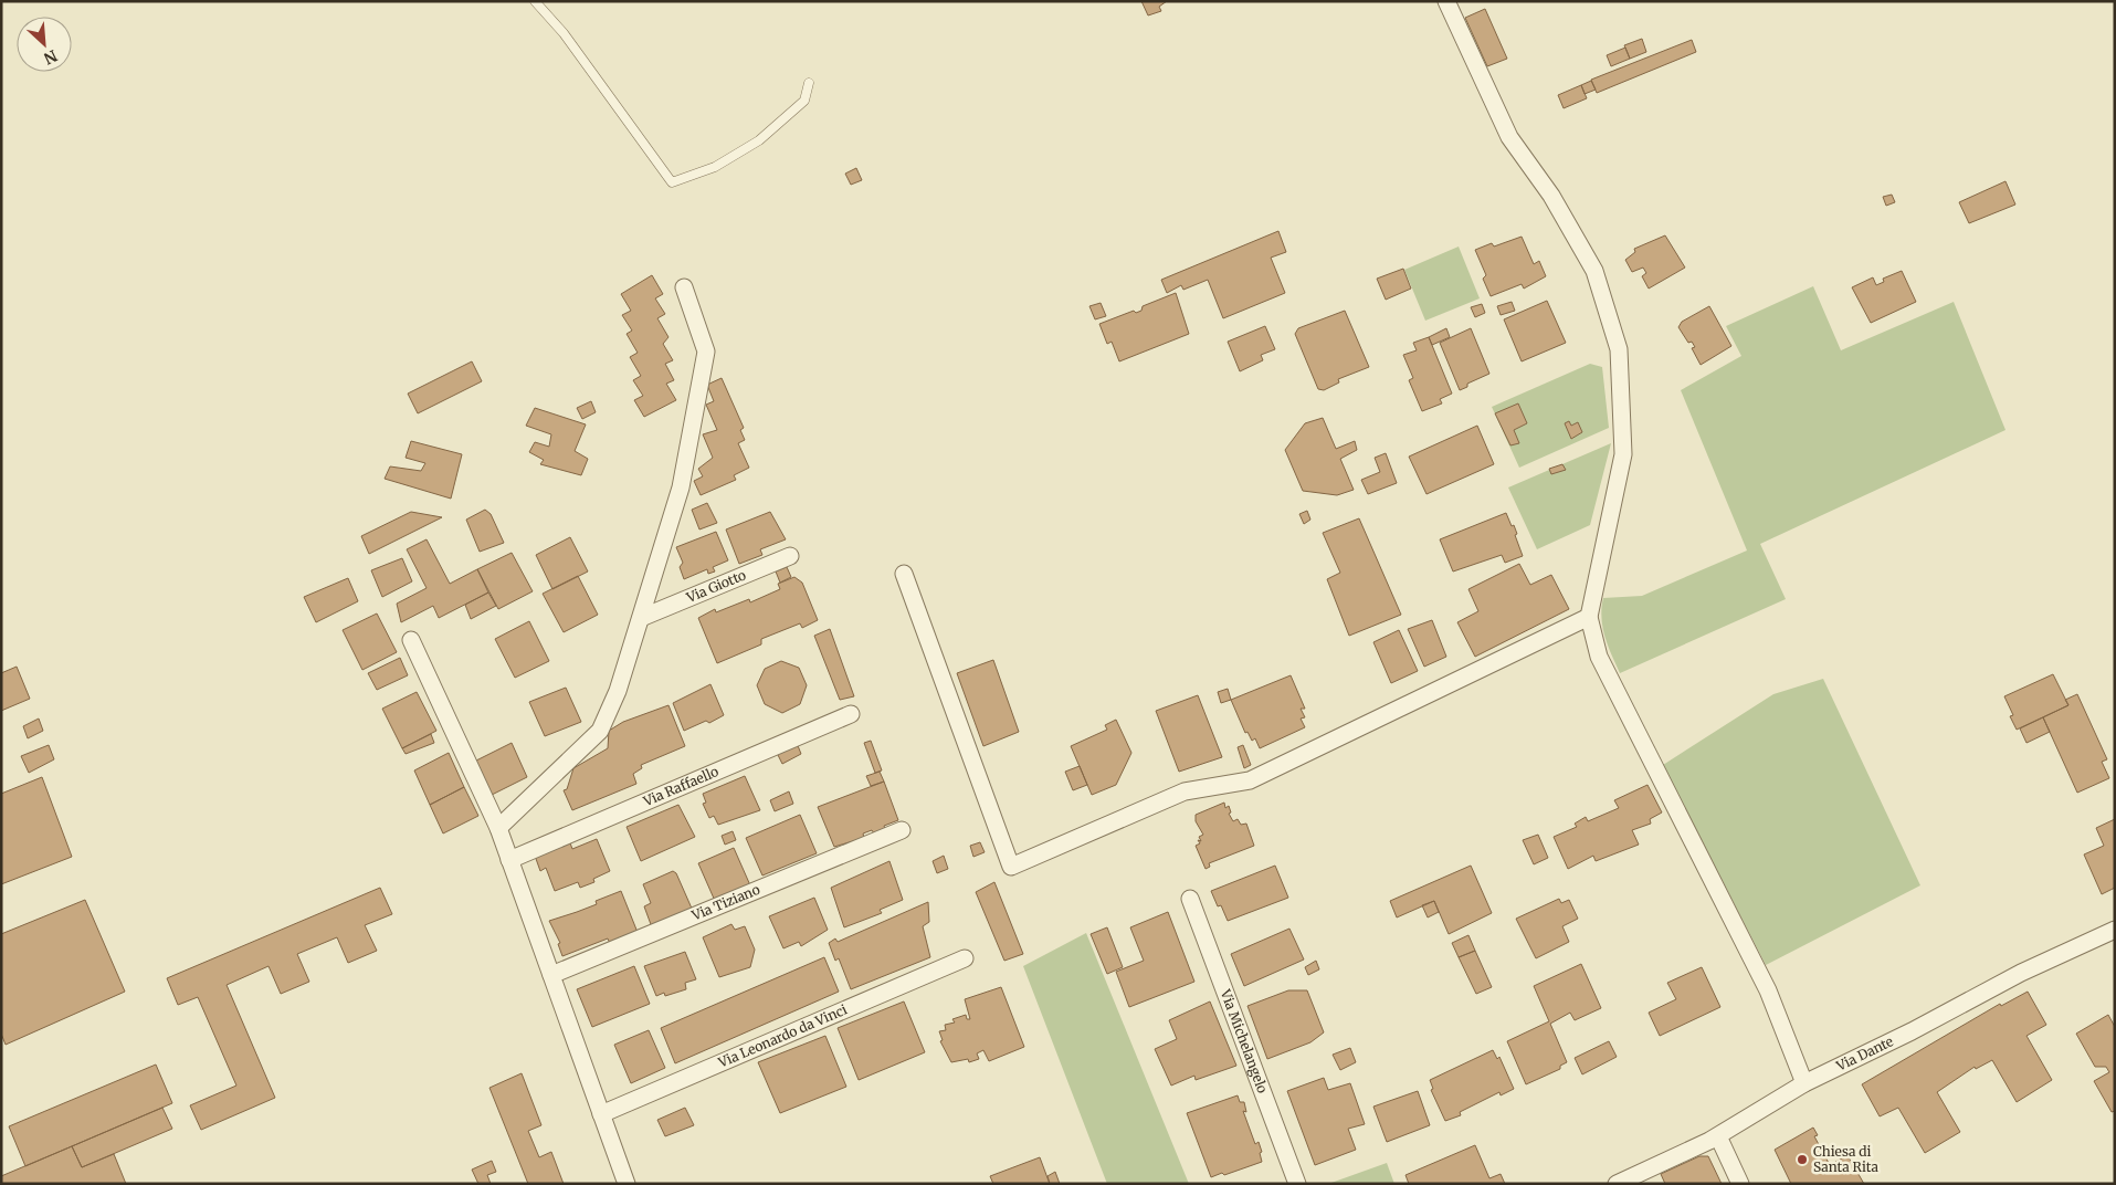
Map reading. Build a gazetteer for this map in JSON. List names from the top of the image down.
{
  "streets": {
    "street": [
      "Via Giotto",
      "Via Raffaello",
      "Via Tiziano",
      "Via Leonardo da Vinci",
      "Via Michelangelo",
      "Via Dante"
    ]
  },
  "places": ["Chiesa di Santa Rita"],
  "north": "bottom right"
}
